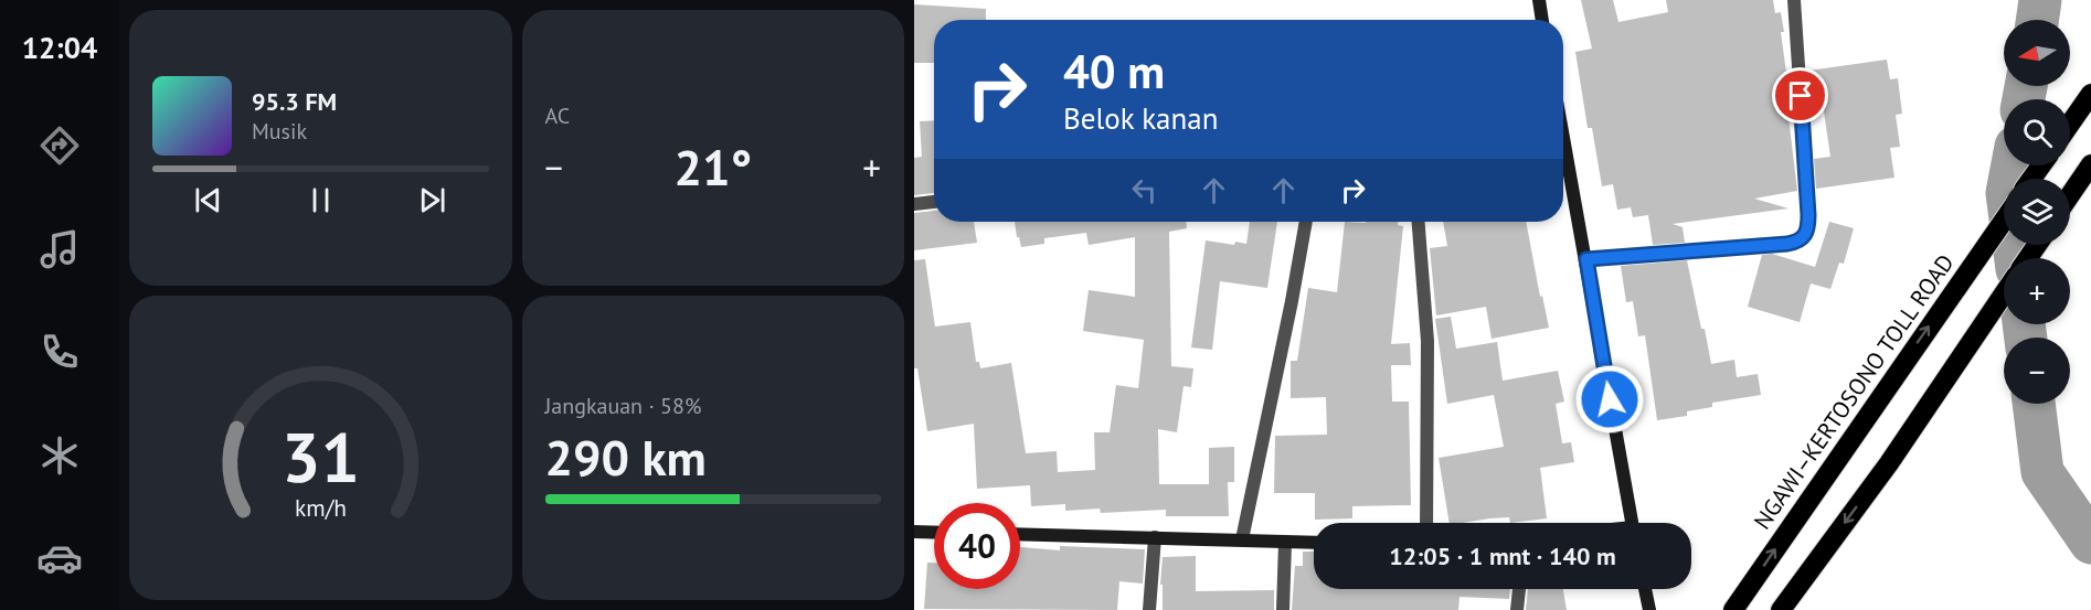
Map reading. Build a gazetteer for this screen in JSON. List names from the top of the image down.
{
  "streets": {
    "highway": ["NGAWI–KERTOSONO TOLL ROAD"]
  },
  "north": "left",
  "page": {
    "tabs": "12:04",
    "tile": [
      "AC",
      ["Jangkauan · 58%", "290 km"]
    ],
    "map_buttons": ["+", "−"],
    "turn": ["40 m", "Belok kanan"],
    "song": ["95.3 FM", "Musik"],
    "heat": ["−", "21°", "+"],
    "limit": "40",
    "trip": "12:05 · 1 mnt · 140 m",
    "gauge": ["31", "km/h"]
  }
}
